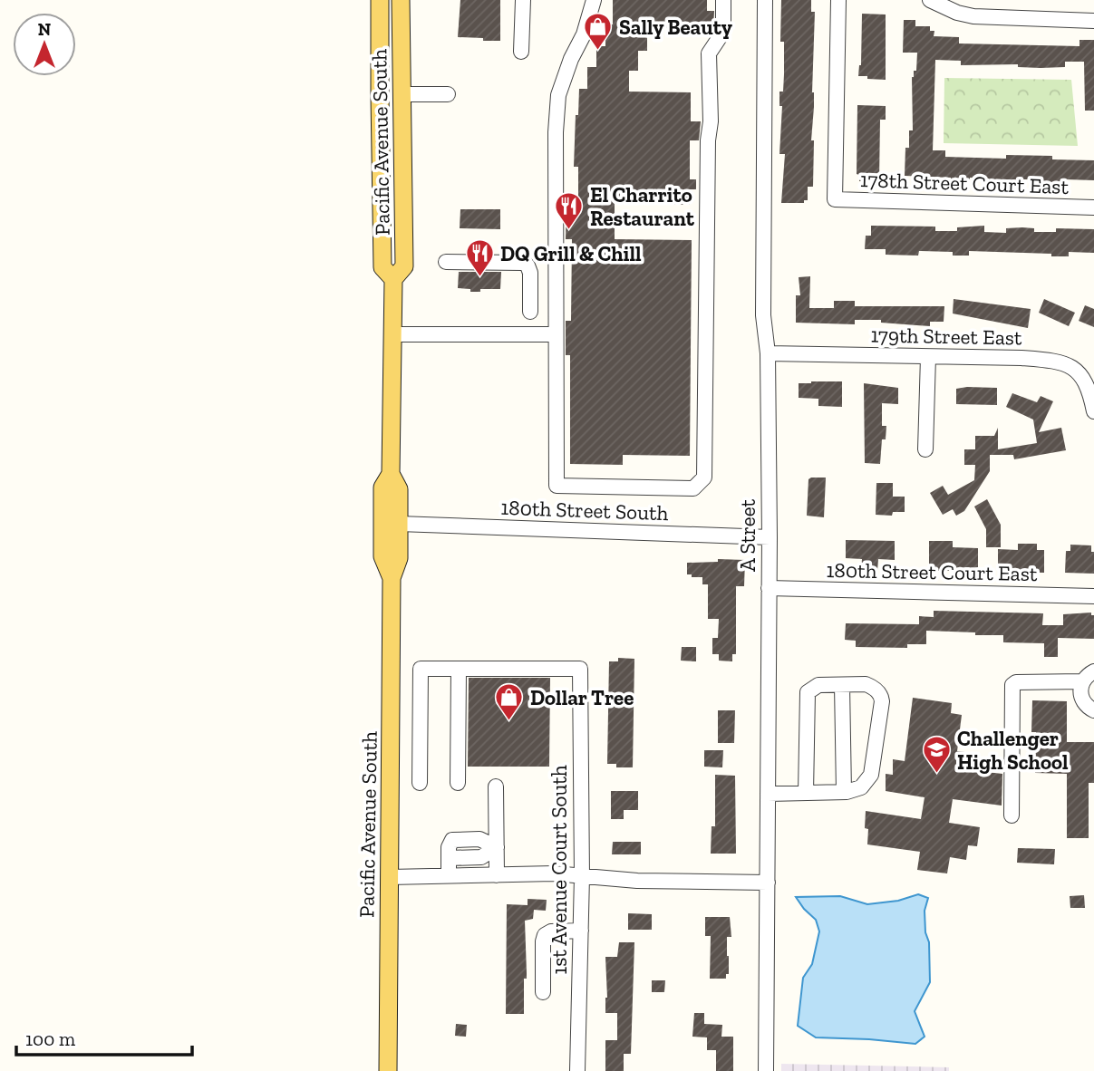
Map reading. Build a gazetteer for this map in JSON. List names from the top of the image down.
{
  "streets": {
    "main road": ["Pacific Avenue South"],
    "street": [
      "178th Street Court East",
      "179th Street East",
      "180th Street South",
      "A Street",
      "180th Street Court East",
      "1st Avenue Court South"
    ]
  },
  "crossings": [
    ["Pacific Avenue South", "180th Street South"],
    ["179th Street East", "A Street"],
    ["180th Street South", "A Street"],
    ["A Street", "180th Street Court East"]
  ],
  "places": {
    "shop": ["Sally Beauty", "Dollar Tree"],
    "restaurant": ["El Charrito Restaurant", "DQ Grill & Chill"],
    "school or university": ["Challenger High School"]
  },
  "scale_bar": "100 m",
  "north": "top"
}
